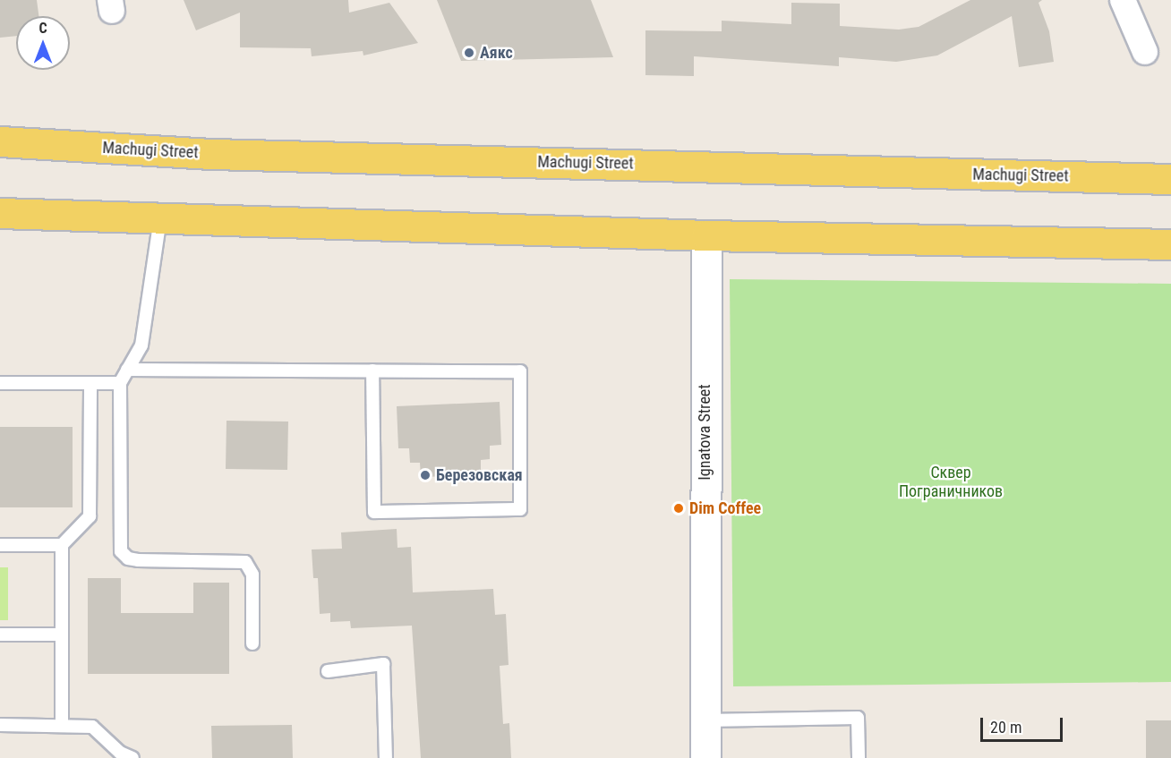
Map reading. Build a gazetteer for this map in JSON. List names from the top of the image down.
{
  "streets": {
    "main road": ["Machugi Street"],
    "street": ["Ignatova Street"]
  },
  "parks": ["Сквер Пограничников"],
  "places": ["Аякс", "Березовская", "Dim Coffee"],
  "scale_bar": "20 m",
  "north": "top"
}
